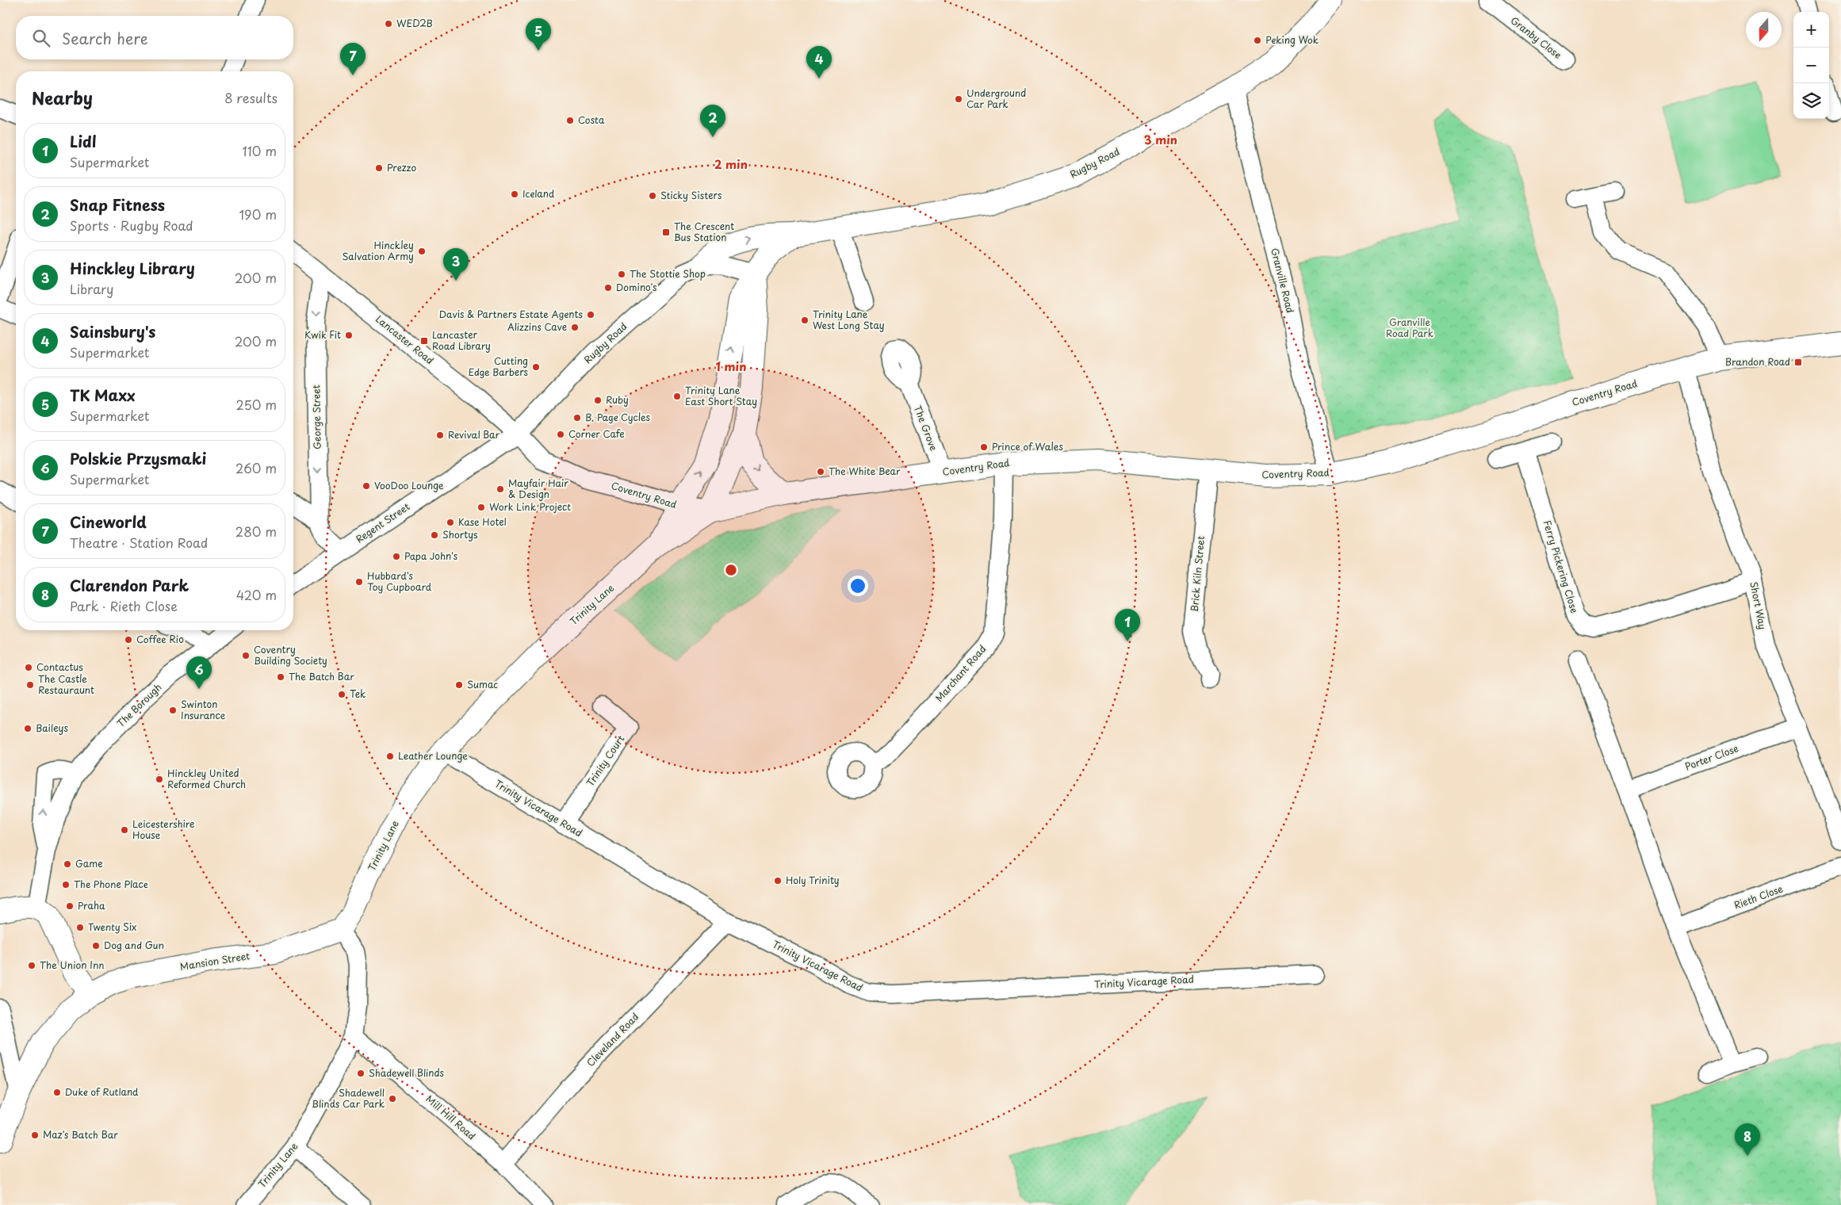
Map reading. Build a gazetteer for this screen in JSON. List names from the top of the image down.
{
  "streets": {
    "main road": [
      "Rugby Road",
      "Coventry Road",
      "Trinity Lane",
      "Mansion Street"
    ],
    "street": [
      "Granby Close",
      "Granville Road",
      "Lancaster Road",
      "George Street",
      "The Grove",
      "Regent Street",
      "Ferry Pickering Close",
      "Brick Kiln Street",
      "Short Way",
      "Marchant Road",
      "The Borough",
      "Porter Close",
      "Trinity Court",
      "Trinity Vicarage Road",
      "Rieth Close",
      "Cleveland Road",
      "Mill Hill Road"
    ]
  },
  "crossings": [
    ["Rugby Road", "Granville Road"],
    ["Rugby Road", "Lancaster Road"],
    ["Rugby Road", "Coventry Road"],
    ["Rugby Road", "Regent Street"],
    ["Rugby Road", "Trinity Lane"],
    ["Granville Road", "Coventry Road"],
    ["Lancaster Road", "Coventry Road"],
    ["Lancaster Road", "George Street"],
    ["Lancaster Road", "Regent Street"],
    ["Coventry Road", "The Grove"],
    ["Coventry Road", "Regent Street"],
    ["Coventry Road", "Brick Kiln Street"],
    ["Coventry Road", "Trinity Lane"],
    ["Coventry Road", "Short Way"],
    ["Coventry Road", "Marchant Road"],
    ["George Street", "Regent Street"],
    ["Ferry Pickering Close", "Short Way"],
    ["Trinity Lane", "Trinity Vicarage Road"],
    ["Trinity Lane", "Mansion Street"],
    ["Trinity Lane", "Mill Hill Road"],
    ["Short Way", "Porter Close"],
    ["Trinity Court", "Trinity Vicarage Road"],
    ["Trinity Vicarage Road", "Cleveland Road"],
    ["Cleveland Road", "Mill Hill Road"]
  ],
  "one_way": ["George Street"],
  "parks": ["Granville Road Park"],
  "places": {
    "other": [
      "WED2B",
      "Peking Wok",
      "Underground Car Park",
      "Costa",
      "Prezzo",
      "Iceland",
      "Sticky Sisters",
      "Hinckley Salvation Army",
      "The Stottie Shop",
      "Domino's",
      "Davis & Partners Estate Agents",
      "Trinity Lane West Long Stay",
      "Alizzins Cave",
      "Kwik Fit",
      "Cutting Edge Barbers",
      "Trinity Lane East Short Stay",
      "Ruby",
      "B. Page Cycles",
      "Corner Cafe",
      "Revival Bar",
      "Prince of Wales",
      "The White Bear",
      "VooDoo Lounge",
      "Mayfair Hair & Design",
      "Work Link Project",
      "Kase Hotel",
      "Shortys",
      "Papa John's",
      "Hubbard's Toy Cupboard",
      "Coffee Rio",
      "Coventry Building Society",
      "Contactus",
      "The Batch Bar",
      "The Castle Restauraunt",
      "Sumac",
      "Tek",
      "Swinton Insurance",
      "Baileys",
      "Leather Lounge",
      "Hinckley United Reformed Church",
      "Leicestershire House",
      "Game",
      "Holy Trinity",
      "The Phone Place",
      "Praha",
      "Twenty Six",
      "Dog and Gun",
      "The Union Inn",
      "Shadewell Blinds",
      "Duke of Rutland",
      "Shadewell Blinds Car Park",
      "Maz's Batch Bar"
    ],
    "transit": ["The Crescent Bus Station", "Lancaster Road Library", "Brandon Road"]
  },
  "north": "bottom",
  "page": {
    "map_buttons": ["+", "−"],
    "search": "Search here",
    "pins": [
      "5",
      "7",
      "4",
      "2",
      "3",
      "1",
      "6",
      "8"
    ],
    "heading": ["Nearby", "8 results"],
    "list": [
      {
        "mark": "1",
        "name": "Lidl",
        "note": "Supermarket",
        "value": "110 m"
      },
      {
        "mark": "2",
        "name": "Snap Fitness",
        "note": "Sports · Rugby Road",
        "value": "190 m"
      },
      {
        "mark": "3",
        "name": "Hinckley Library",
        "note": "Library",
        "value": "200 m"
      },
      {
        "mark": "4",
        "name": "Sainsbury's",
        "note": "Supermarket",
        "value": "200 m"
      },
      {
        "mark": "5",
        "name": "TK Maxx",
        "note": "Supermarket",
        "value": "250 m"
      },
      {
        "mark": "6",
        "name": "Polskie Przysmaki",
        "note": "Supermarket",
        "value": "260 m"
      },
      {
        "mark": "7",
        "name": "Cineworld",
        "note": "Theatre · Station Road",
        "value": "280 m"
      },
      {
        "mark": "8",
        "name": "Clarendon Park",
        "note": "Park · Rieth Close",
        "value": "420 m"
      }
    ]
  },
  "rings": ["3 min", "2 min", "1 min"]
}
